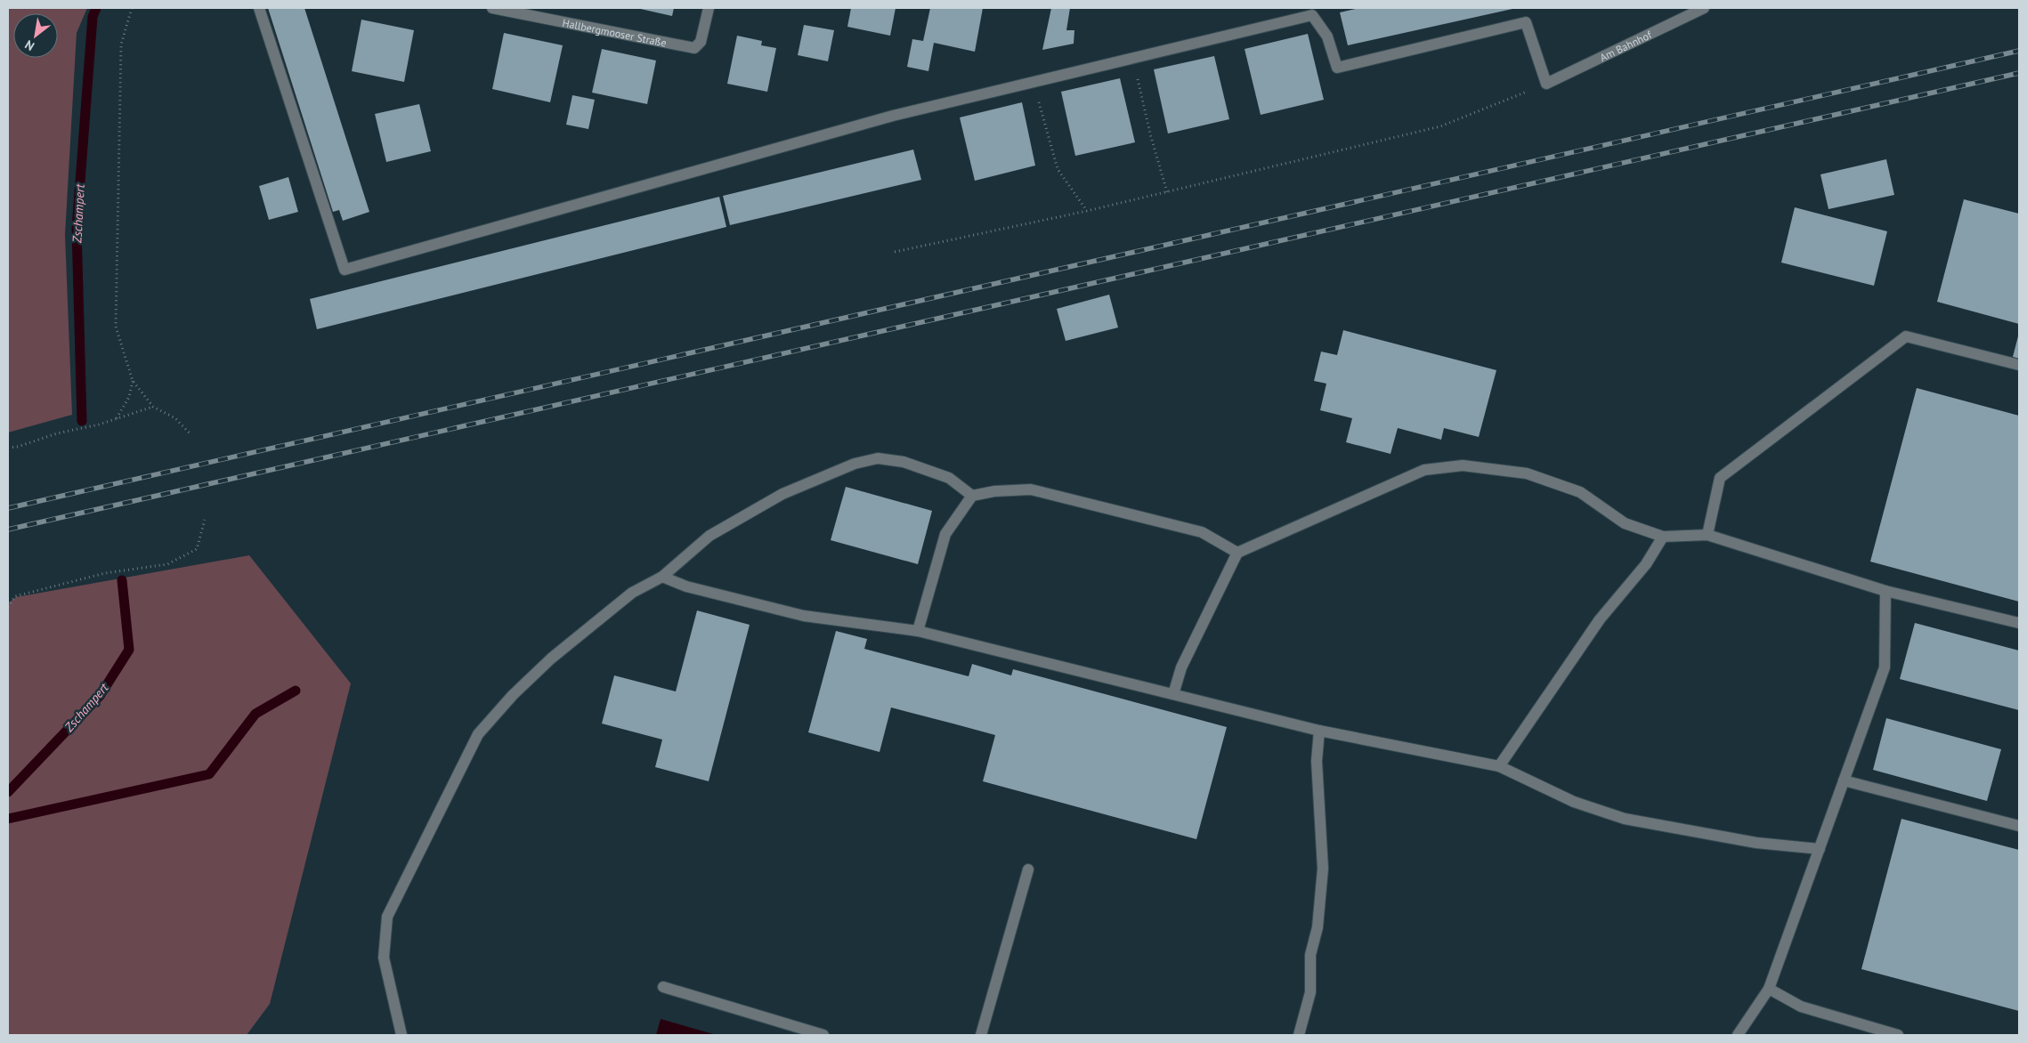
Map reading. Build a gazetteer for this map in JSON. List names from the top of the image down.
{
  "streets": {
    "street": ["Hallbergmooser Straße", "Am Bahnhof"]
  },
  "water": ["Zschampert"],
  "north": "bottom left"
}
